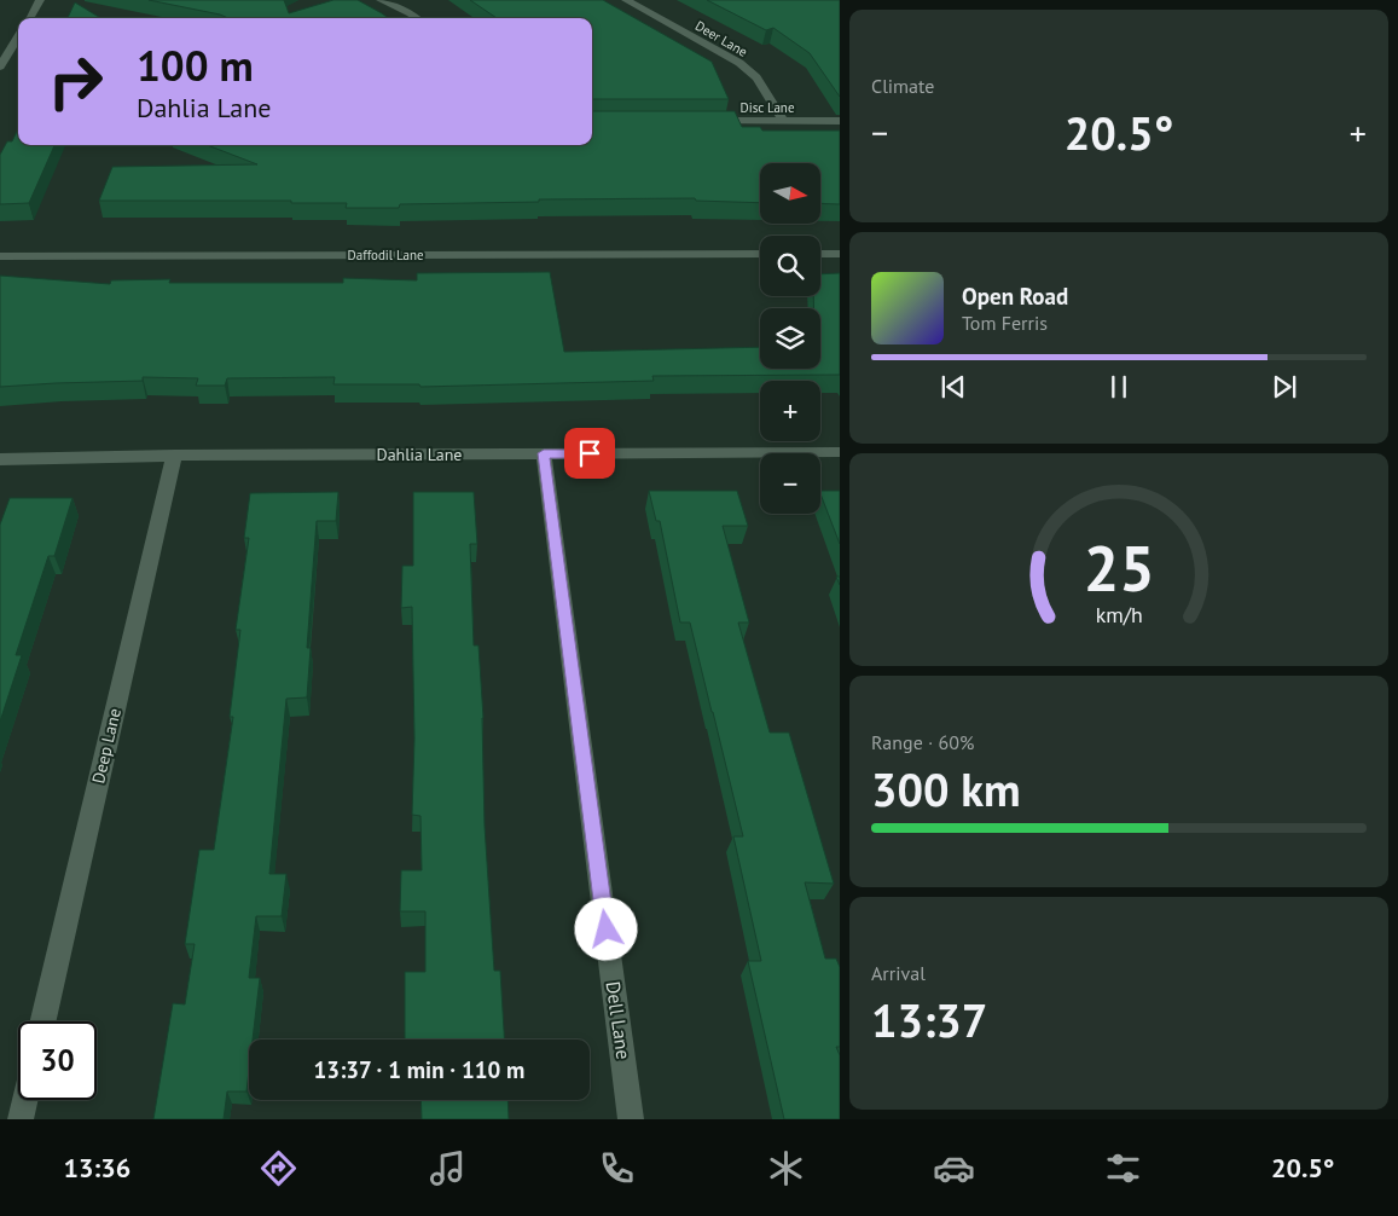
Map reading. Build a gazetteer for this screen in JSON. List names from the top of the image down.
{
  "streets": {
    "street": [
      "Deer Lane",
      "Disc Lane",
      "Daffodil Lane",
      "Dahlia Lane",
      "Deep Lane",
      "Dell Lane"
    ]
  },
  "crossings": [
    ["Deer Lane", "Disc Lane"],
    ["Dahlia Lane", "Deep Lane"],
    ["Dahlia Lane", "Dell Lane"]
  ],
  "north": "right",
  "page": {
    "tile": [
      "Climate",
      ["Range · 60%", "300 km"],
      ["Arrival", "13:37"]
    ],
    "turn": ["100 m", "Dahlia Lane"],
    "heat": ["−", "20.5°", "+"],
    "map_buttons": ["+", "−"],
    "song": ["Open Road", "Tom Ferris"],
    "limit": "30",
    "trip": "13:37 · 1 min · 110 m",
    "tabs": ["13:36", "20.5°"],
    "gauge": ["25", "km/h"]
  }
}
